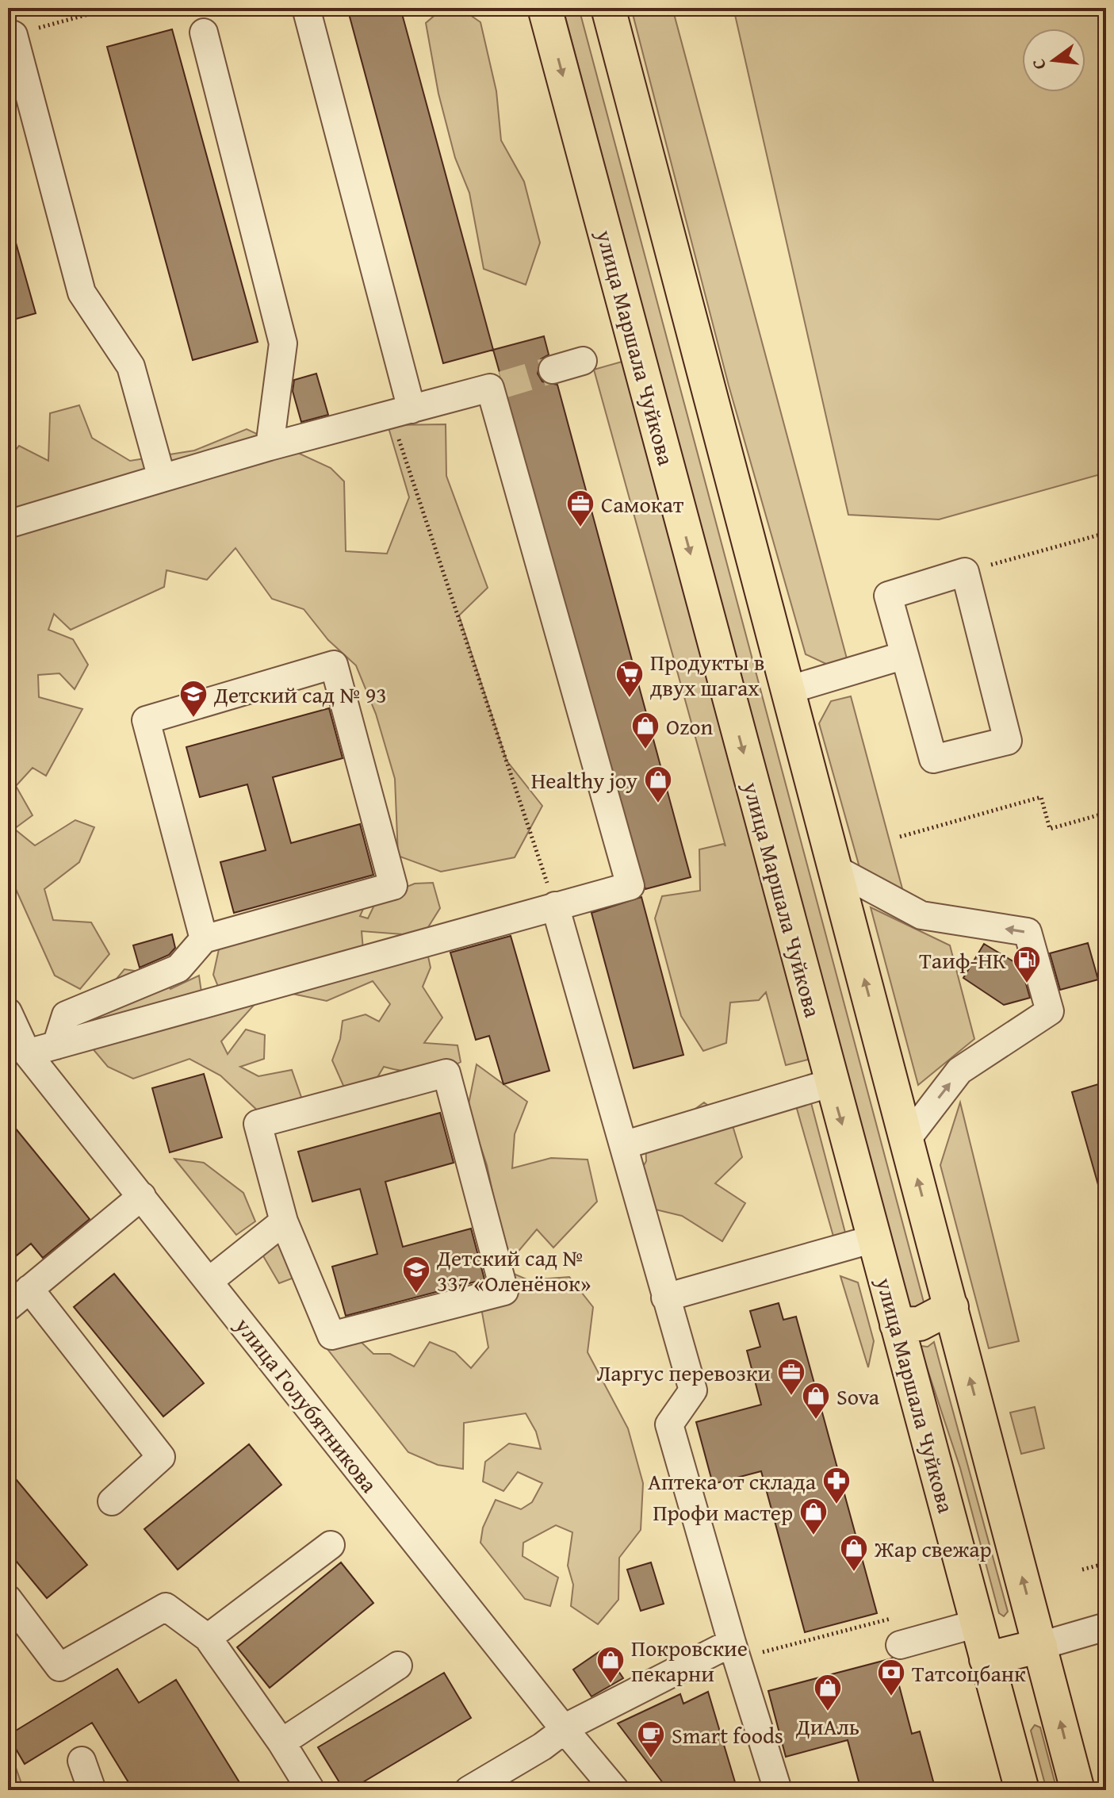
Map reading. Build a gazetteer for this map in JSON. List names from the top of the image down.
{
  "streets": {
    "main road": ["улица Маршала Чуйкова"],
    "street": ["улица Голубятникова"]
  },
  "places": {
    "office": ["Самокат", "Ларгус перевозки"],
    "supermarket": ["Продукты в двух шагах"],
    "school or university": ["Детский сад № 93", "Детский сад № 337 «Оленёнок»"],
    "shop": [
      "Ozon",
      "Healthy joy",
      "Sova",
      "Профи мастер",
      "Жар свежар",
      "Покровские пекарни",
      "ДиАль"
    ],
    "fuel station": ["Таиф-НК"],
    "pharmacy": ["Аптека от склада"],
    "bank": ["Татсоцбанк"],
    "cafe": ["Smart foods"]
  },
  "north": "left"
}
